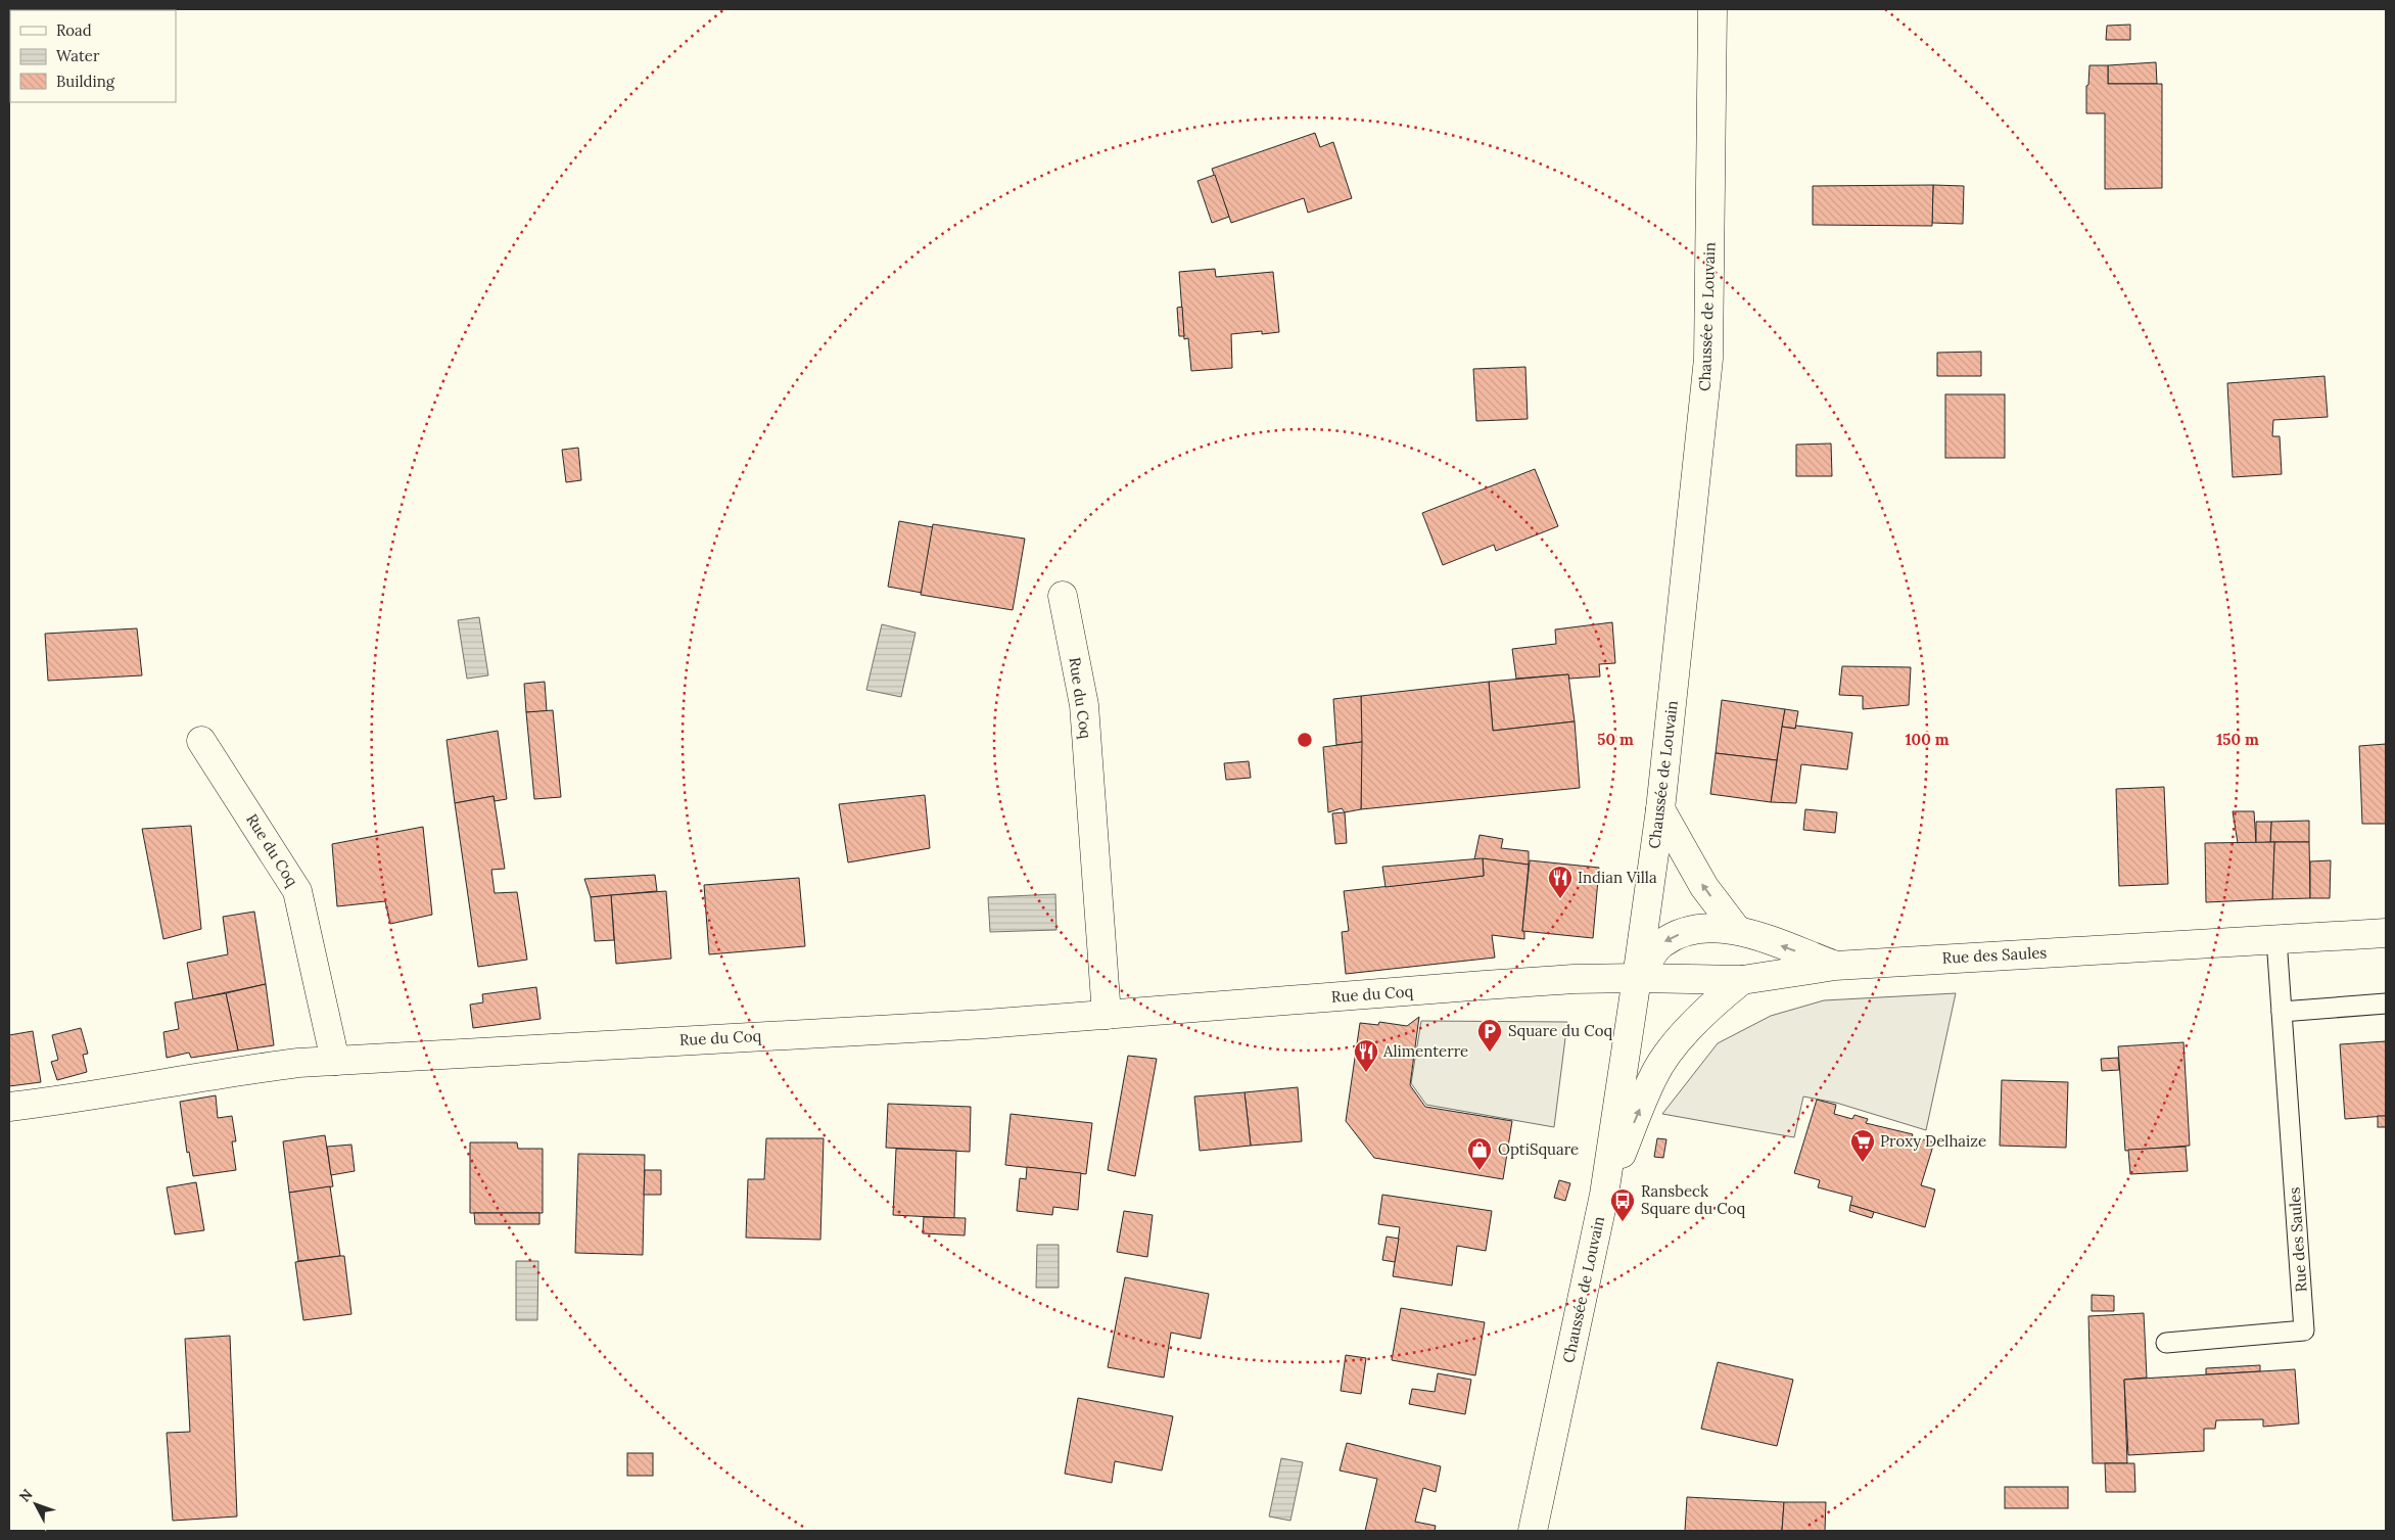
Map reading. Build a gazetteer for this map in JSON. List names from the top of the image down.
{
  "streets": {
    "street": ["Chaussée de Louvain", "Rue du Coq", "Rue des Saules"]
  },
  "crossings": [
    ["Chaussée de Louvain", "Rue du Coq"],
    ["Chaussée de Louvain", "Rue des Saules"],
    ["Rue du Coq", "Rue des Saules"]
  ],
  "places": {
    "restaurant": ["Indian Villa", "Alimenterre"],
    "parking": ["Square du Coq"],
    "supermarket": ["Proxy Delhaize"],
    "shop": ["OptiSquare"],
    "bus stop": ["Ransbeck Square du Coq"]
  },
  "legend": ["Road", "Water", "Building"],
  "north": "top left",
  "rings": ["50 m", "100 m", "150 m"]
}
